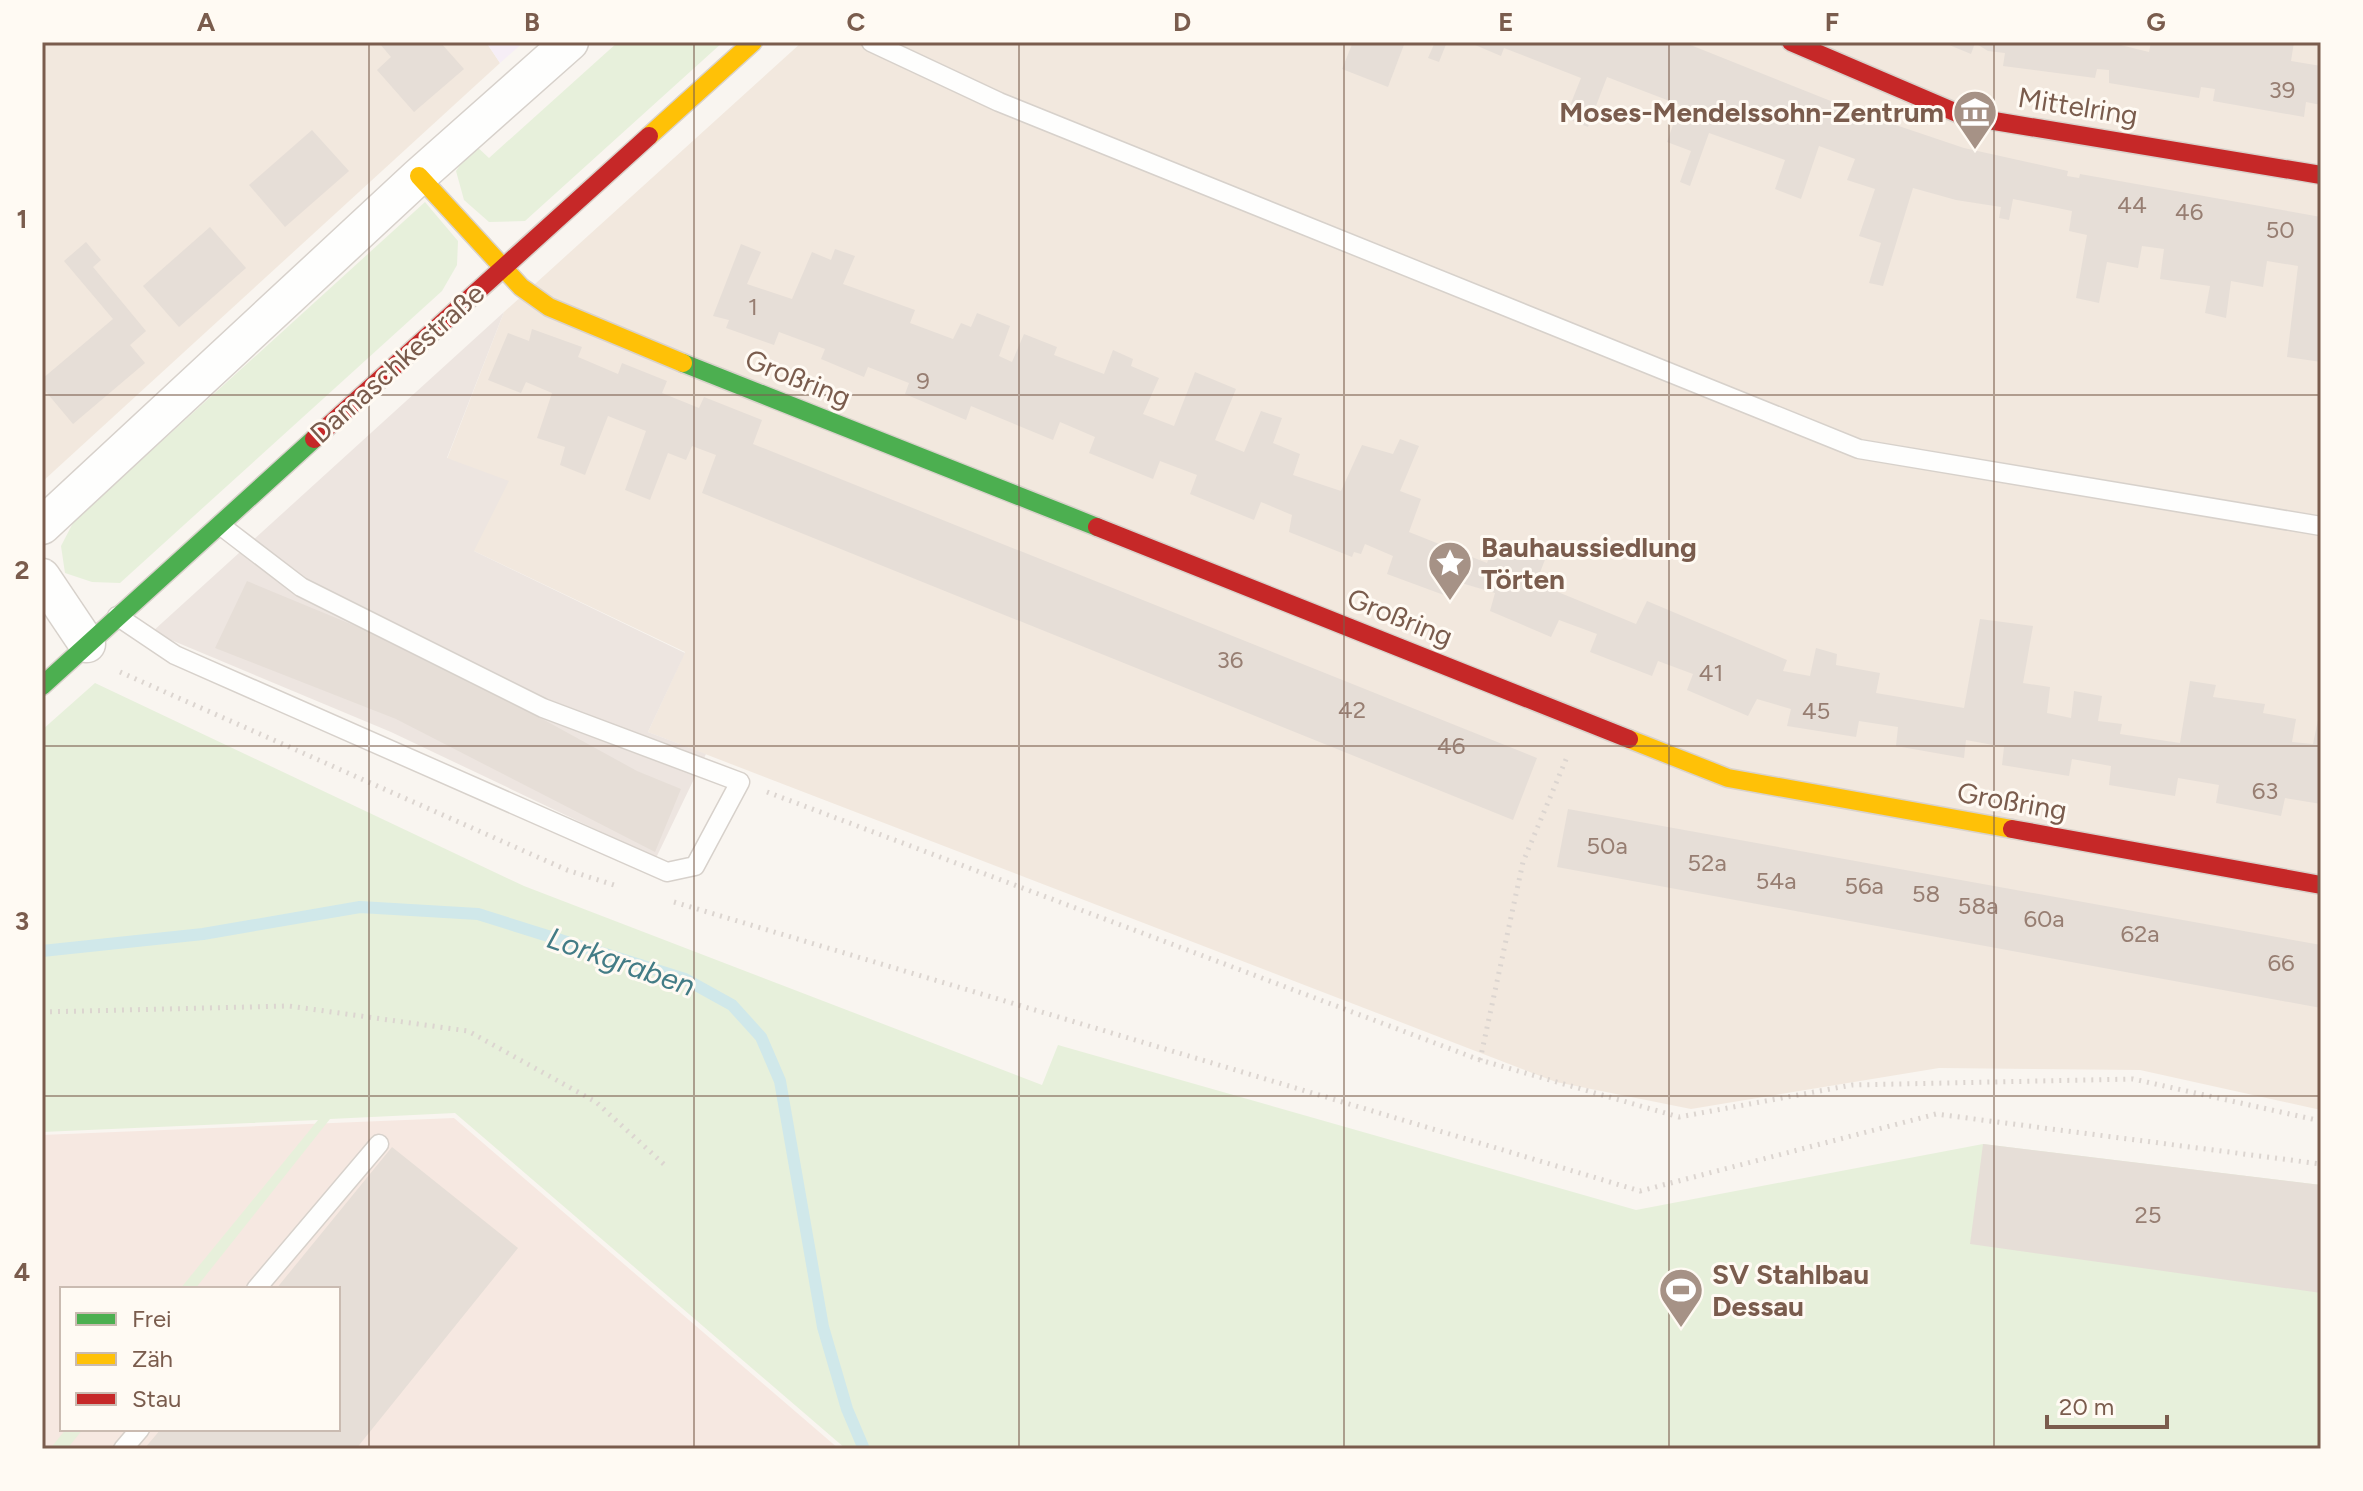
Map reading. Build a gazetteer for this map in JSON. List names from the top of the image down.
{
  "streets": {
    "street": ["Mittelring", "Damaschkestraße", "Großring"]
  },
  "crossings": [
    ["Damaschkestraße", "Großring"]
  ],
  "water": ["Lorkgraben"],
  "places": {
    "museum": ["Moses-Mendelssohn-Zentrum"],
    "place": ["Bauhaussiedlung Törten"],
    "sports": ["SV Stahlbau Dessau"]
  },
  "house_numbers": [
    "39",
    "44",
    "46",
    "50",
    "1",
    "9",
    "36",
    "41",
    "42",
    "45",
    "46",
    "63",
    "50a",
    "52a",
    "54a",
    "56a",
    "58",
    "58a",
    "60a",
    "62a",
    "66",
    "25"
  ],
  "legend": ["Frei", "Zäh", "Stau"],
  "scale_bar": "20 m",
  "grid": {
    "columns": [
      "A",
      "B",
      "C",
      "D",
      "E",
      "F",
      "G"
    ],
    "rows": [
      "1",
      "2",
      "3",
      "4"
    ]
  }
}
